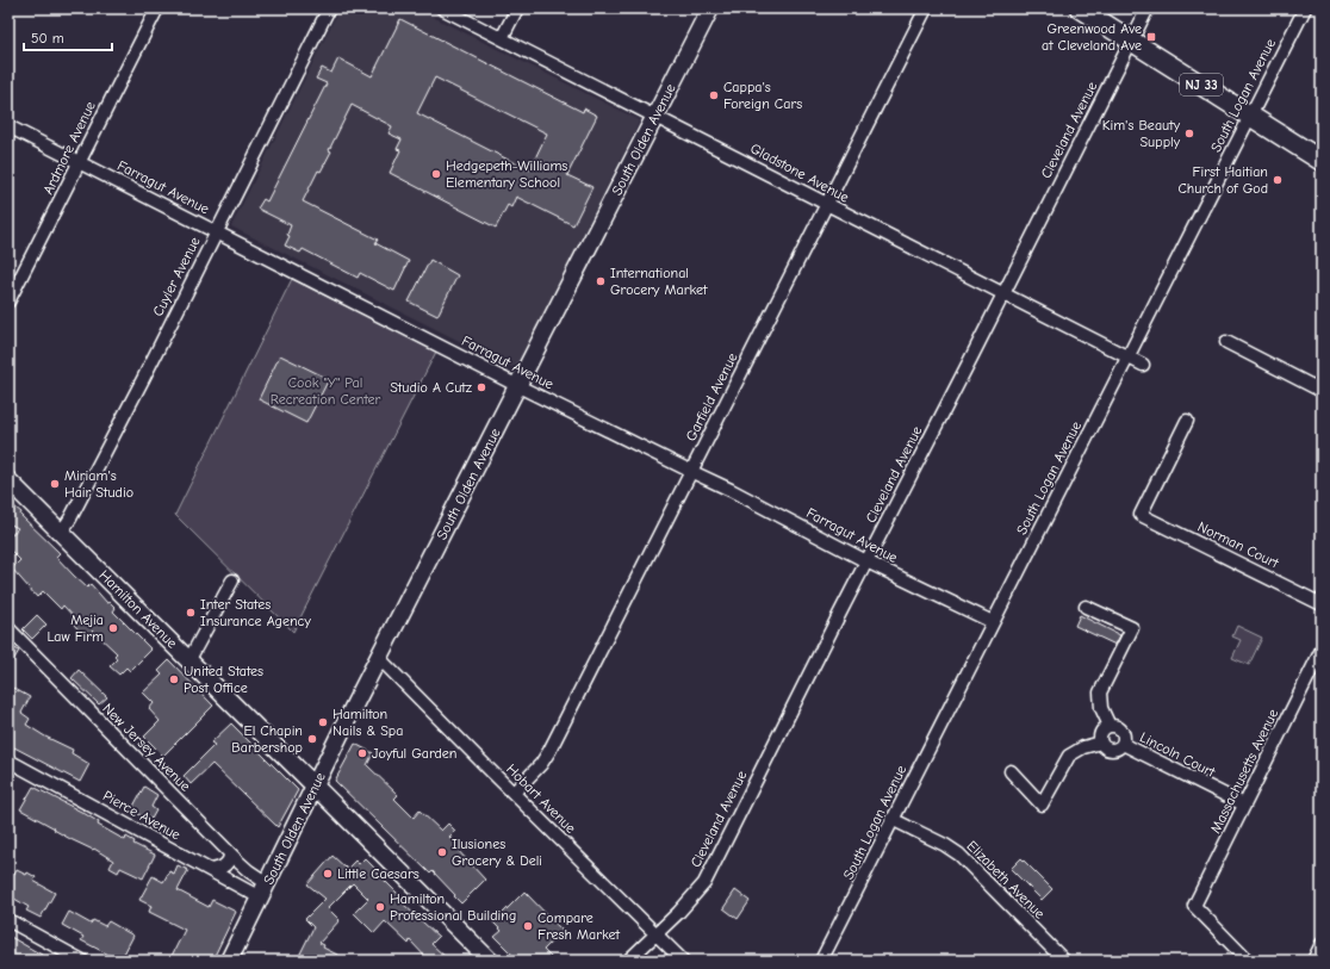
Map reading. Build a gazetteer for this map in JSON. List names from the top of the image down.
{
  "streets": {
    "main road": ["NJ 33", "South Olden Avenue", "Hamilton Avenue"],
    "street": [
      "South Logan Avenue",
      "Cleveland Avenue",
      "Ardmore Avenue",
      "Gladstone Avenue",
      "Farragut Avenue",
      "Cuyler Avenue",
      "Garfield Avenue",
      "Norman Court",
      "New Jersey Avenue",
      "Lincoln Court",
      "Massachusetts Avenue",
      "Hobart Avenue",
      "Pierce Avenue",
      "Elizabeth Avenue"
    ]
  },
  "crossings": [
    ["NJ 33", "South Logan Avenue"],
    ["NJ 33", "Cleveland Avenue"],
    ["South Logan Avenue", "Gladstone Avenue"],
    ["South Logan Avenue", "Farragut Avenue"],
    ["South Logan Avenue", "Elizabeth Avenue"],
    ["Cleveland Avenue", "Gladstone Avenue"],
    ["Cleveland Avenue", "Farragut Avenue"],
    ["Cleveland Avenue", "Hobart Avenue"],
    ["South Olden Avenue", "Gladstone Avenue"],
    ["South Olden Avenue", "Farragut Avenue"],
    ["South Olden Avenue", "Hamilton Avenue"],
    ["South Olden Avenue", "New Jersey Avenue"],
    ["South Olden Avenue", "Hobart Avenue"],
    ["South Olden Avenue", "Pierce Avenue"],
    ["Ardmore Avenue", "Farragut Avenue"],
    ["Gladstone Avenue", "Garfield Avenue"],
    ["Farragut Avenue", "Cuyler Avenue"],
    ["Farragut Avenue", "Garfield Avenue"],
    ["Cuyler Avenue", "Hamilton Avenue"],
    ["Garfield Avenue", "Hobart Avenue"],
    ["Lincoln Court", "Massachusetts Avenue"]
  ],
  "parks": ["Cook \"Y\" Pal Recreation Center"],
  "places": {
    "transit": ["Greenwood Ave at Cleveland Ave"],
    "other": [
      "Cappa's Foreign Cars",
      "Kim's Beauty Supply",
      "Hedgepeth-Williams Elementary School",
      "First Haitian Church of God",
      "International Grocery Market",
      "Studio A Cutz",
      "Miriam's Hair Studio",
      "Inter States Insurance Agency",
      "Mejia Law Firm",
      "United States Post Office",
      "Hamilton Nails & Spa",
      "El Chapin Barbershop",
      "Joyful Garden",
      "Ilusiones Grocery & Deli",
      "Little Caesars",
      "Hamilton Professional Building",
      "Compare Fresh Market"
    ]
  },
  "scale_bar": "50 m"
}
